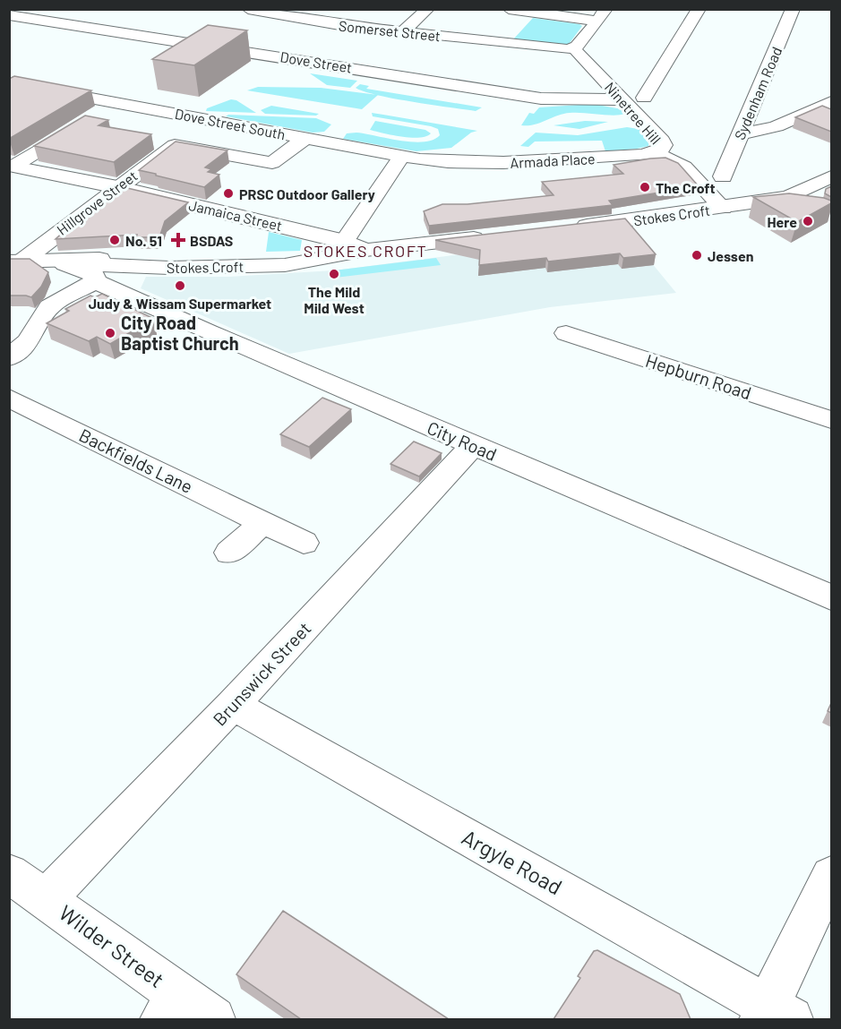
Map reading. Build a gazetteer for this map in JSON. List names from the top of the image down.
{
  "streets": {
    "street": [
      "Somerset Street",
      "Dove Street",
      "Sydenham Road",
      "Ninetree Hill",
      "Dove Street South",
      "Armada Place",
      "Hillgrove Street",
      "Jamaica Street",
      "Stokes Croft",
      "Hepburn Road",
      "City Road",
      "Backfields Lane",
      "Brunswick Street",
      "Argyle Road",
      "Wilder Street"
    ]
  },
  "crossings": [
    ["Dove Street", "Ninetree Hill"],
    ["Ninetree Hill", "Armada Place"],
    ["Ninetree Hill", "Stokes Croft"],
    ["Dove Street South", "Armada Place"],
    ["Dove Street South", "Hillgrove Street"],
    ["Hillgrove Street", "Jamaica Street"],
    ["Hillgrove Street", "Stokes Croft"],
    ["Jamaica Street", "Stokes Croft"],
    ["Stokes Croft", "City Road"],
    ["City Road", "Brunswick Street"],
    ["Brunswick Street", "Argyle Road"],
    ["Brunswick Street", "Wilder Street"]
  ],
  "districts": ["STOKES CROFT"],
  "places": {
    "other": [
      "The Croft",
      "PRSC Outdoor Gallery",
      "Here",
      "No. 51",
      "Jessen",
      "The Mild Mild West",
      "Judy & Wissam Supermarket",
      "City Road Baptist Church"
    ],
    "health": ["BSDAS"]
  }
}
